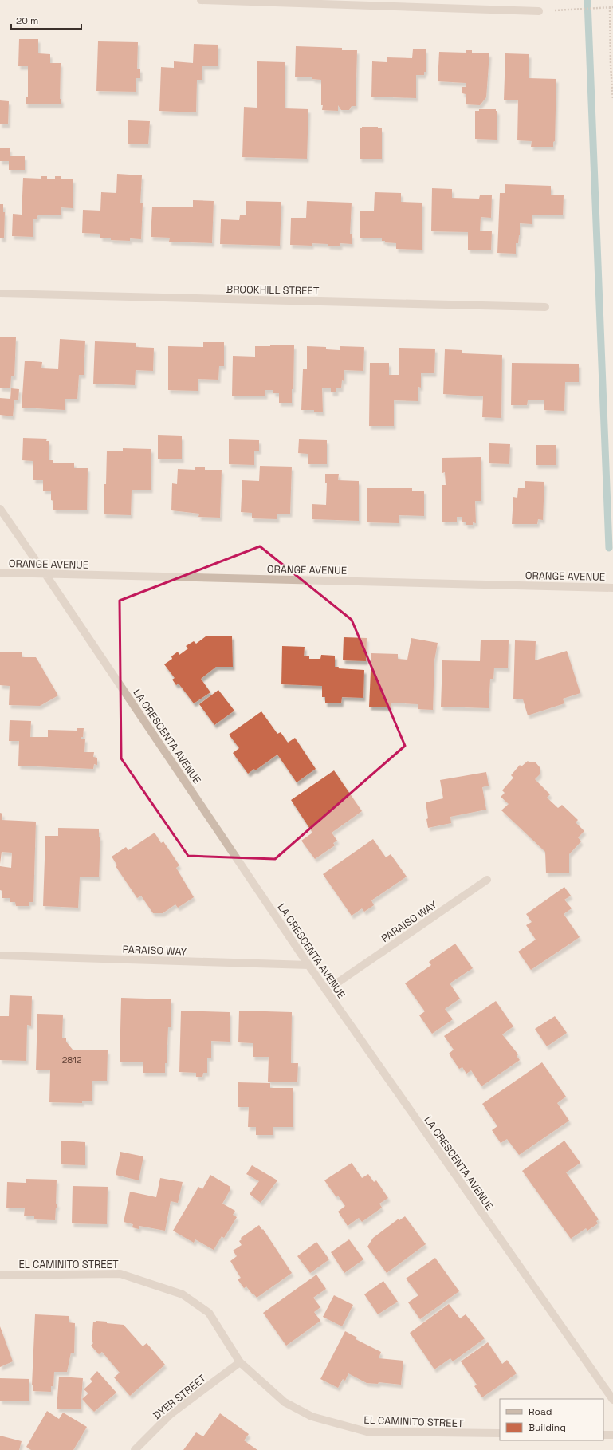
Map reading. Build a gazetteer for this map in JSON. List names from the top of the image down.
{
  "streets": {
    "street": [
      "BROOKHILL STREET",
      "ORANGE AVENUE",
      "LA CRESCENTA AVENUE",
      "PARAISO WAY",
      "EL CAMINITO STREET",
      "DYER STREET"
    ]
  },
  "crossings": [
    ["ORANGE AVENUE", "LA CRESCENTA AVENUE"],
    ["LA CRESCENTA AVENUE", "PARAISO WAY"],
    ["EL CAMINITO STREET", "DYER STREET"]
  ],
  "house_numbers": ["2812"],
  "legend": ["Road", "Building"],
  "scale_bar": "20 m"
}
